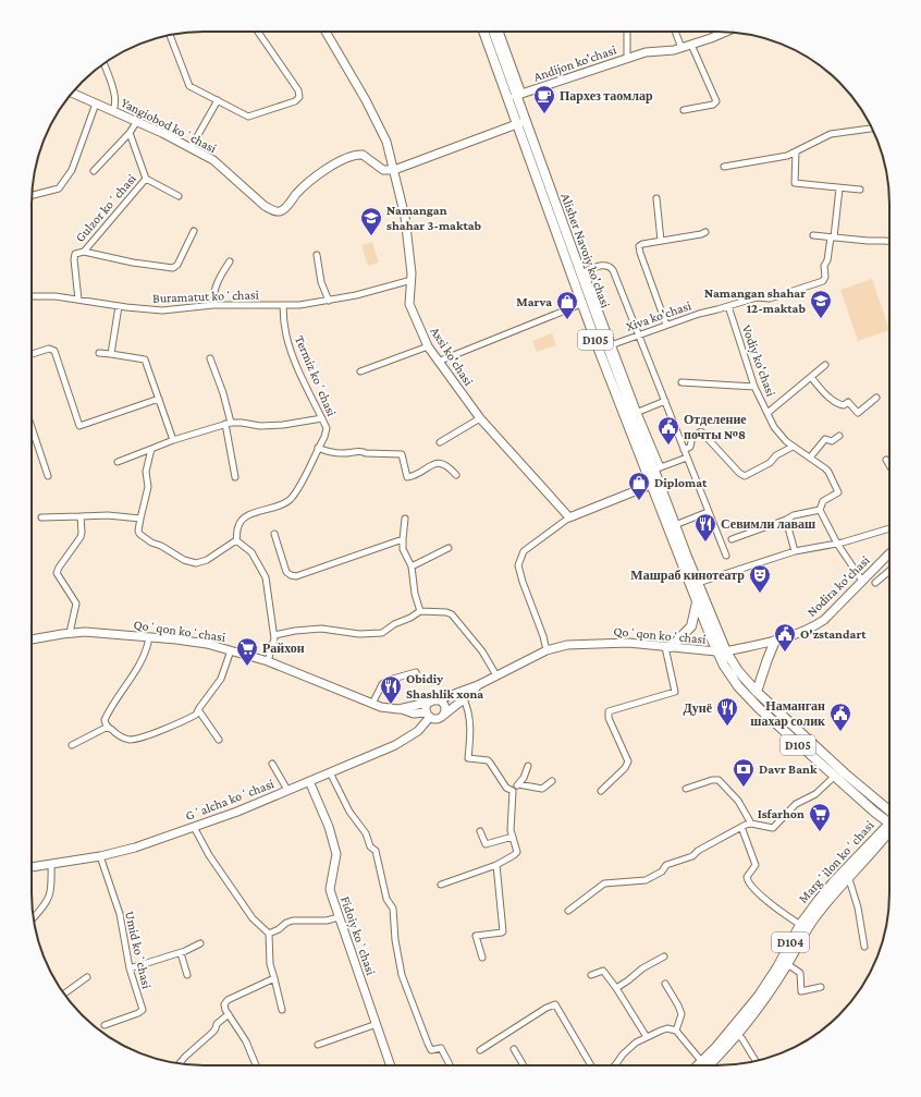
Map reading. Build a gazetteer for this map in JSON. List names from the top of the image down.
{
  "streets": {
    "main road": [
      "Alisher Navoiy ko'chasi",
      "D105",
      "Margʻilon koʻchasi",
      "D104"
    ],
    "street": [
      "Andijon ko'chasi",
      "Yangiobod koʻchasi",
      "Gulzor koʻchasi",
      "Buramatut koʻchasi",
      "Xiva ko'chasi",
      "Axsi ko'chasi",
      "Vodiy ko'chasi",
      "Termiz koʻchasi",
      "Nodira ko'chasi",
      "Qoʻqon koʻchasi",
      "Gʻalcha koʻchasi",
      "Fidoiy koʻchasi",
      "Umid koʻchasi"
    ]
  },
  "crossings": [
    ["Andijon ko'chasi", "Alisher Navoiy ko'chasi"],
    ["Yangiobod koʻchasi", "Axsi ko'chasi"],
    ["Gulzor koʻchasi", "Buramatut koʻchasi"],
    ["Alisher Navoiy ko'chasi", "Xiva ko'chasi"],
    ["Alisher Navoiy ko'chasi", "D105"],
    ["Alisher Navoiy ko'chasi", "Nodira ko'chasi"],
    ["Alisher Navoiy ko'chasi", "Qoʻqon koʻchasi"],
    ["Buramatut koʻchasi", "Axsi ko'chasi"],
    ["Buramatut koʻchasi", "Termiz koʻchasi"],
    ["Xiva ko'chasi", "Vodiy ko'chasi"],
    ["D105", "Nodira ko'chasi"],
    ["D105", "Qoʻqon koʻchasi"],
    ["Nodira ko'chasi", "Qoʻqon koʻchasi"],
    ["Qoʻqon koʻchasi", "Gʻalcha koʻchasi"],
    ["Gʻalcha koʻchasi", "Fidoiy koʻchasi"],
    ["Gʻalcha koʻchasi", "Umid koʻchasi"]
  ],
  "places": {
    "cafe": ["Пархез таомлар"],
    "school or university": ["Namangan shahar 3-maktab", "Namangan shahar 12-maktab"],
    "shop": ["Marva", "Diplomat"],
    "public building": ["Отделение почты №8", "O'zstandart", "Наманган шахар солик"],
    "restaurant": ["Севимли лаваш", "Obidiy Shashlik xona", "Дунё"],
    "theatre": ["Машраб кинотеатр"],
    "supermarket": ["Райхон", "Isfarhon"],
    "bank": ["Davr Bank"]
  }
}
